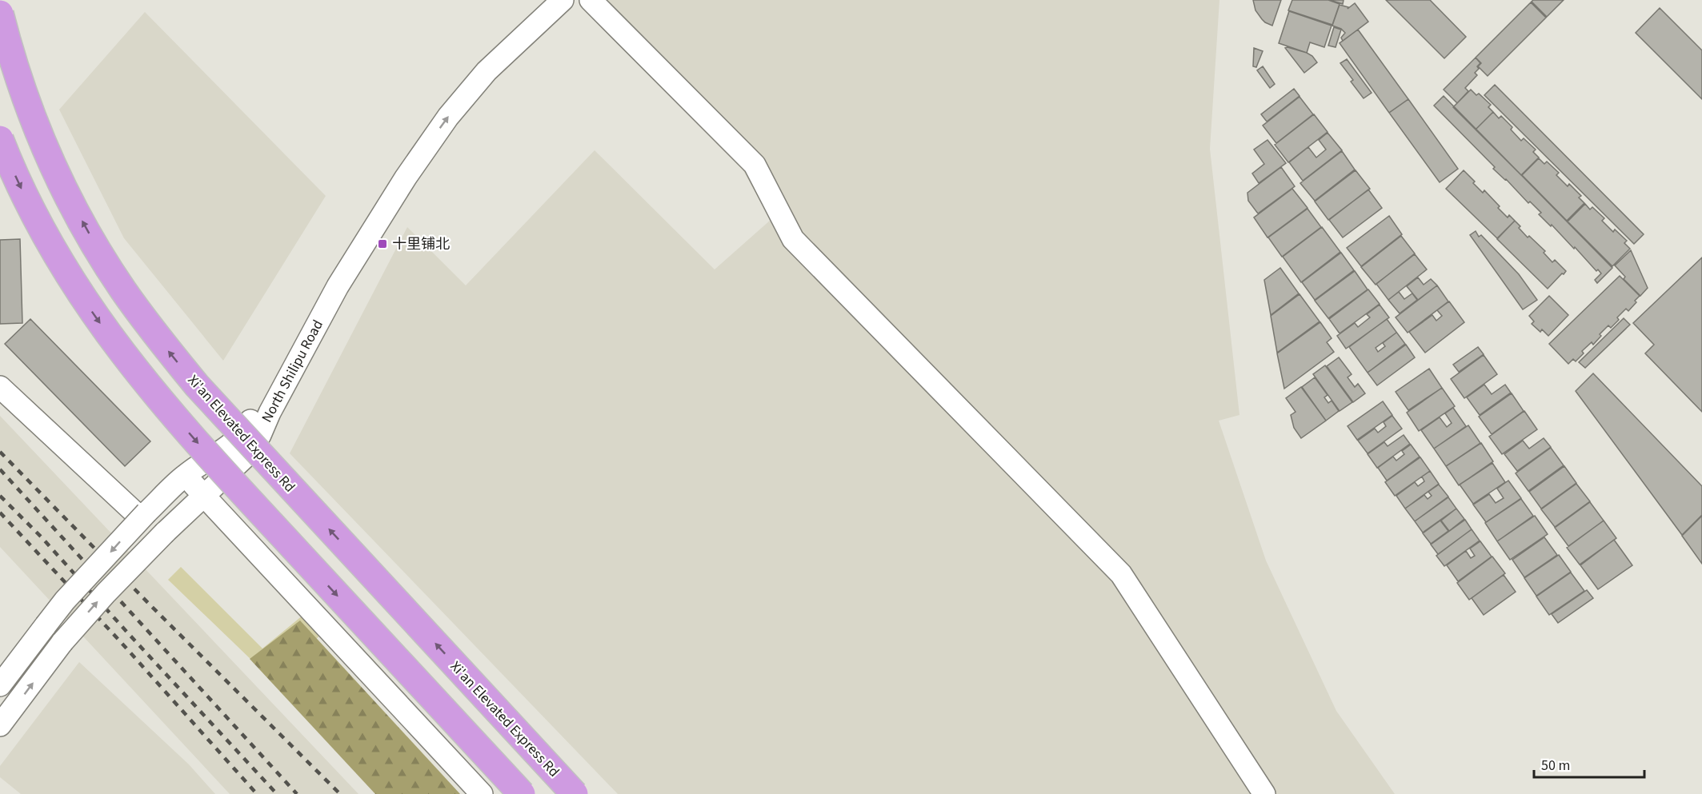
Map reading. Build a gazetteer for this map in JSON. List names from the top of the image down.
{
  "streets": {
    "highway": ["Xi'an Elevated Express Rd"],
    "street": ["North Shilipu Road"]
  },
  "places": {
    "transit": ["十里铺北"]
  },
  "scale_bar": "50 m"
}
